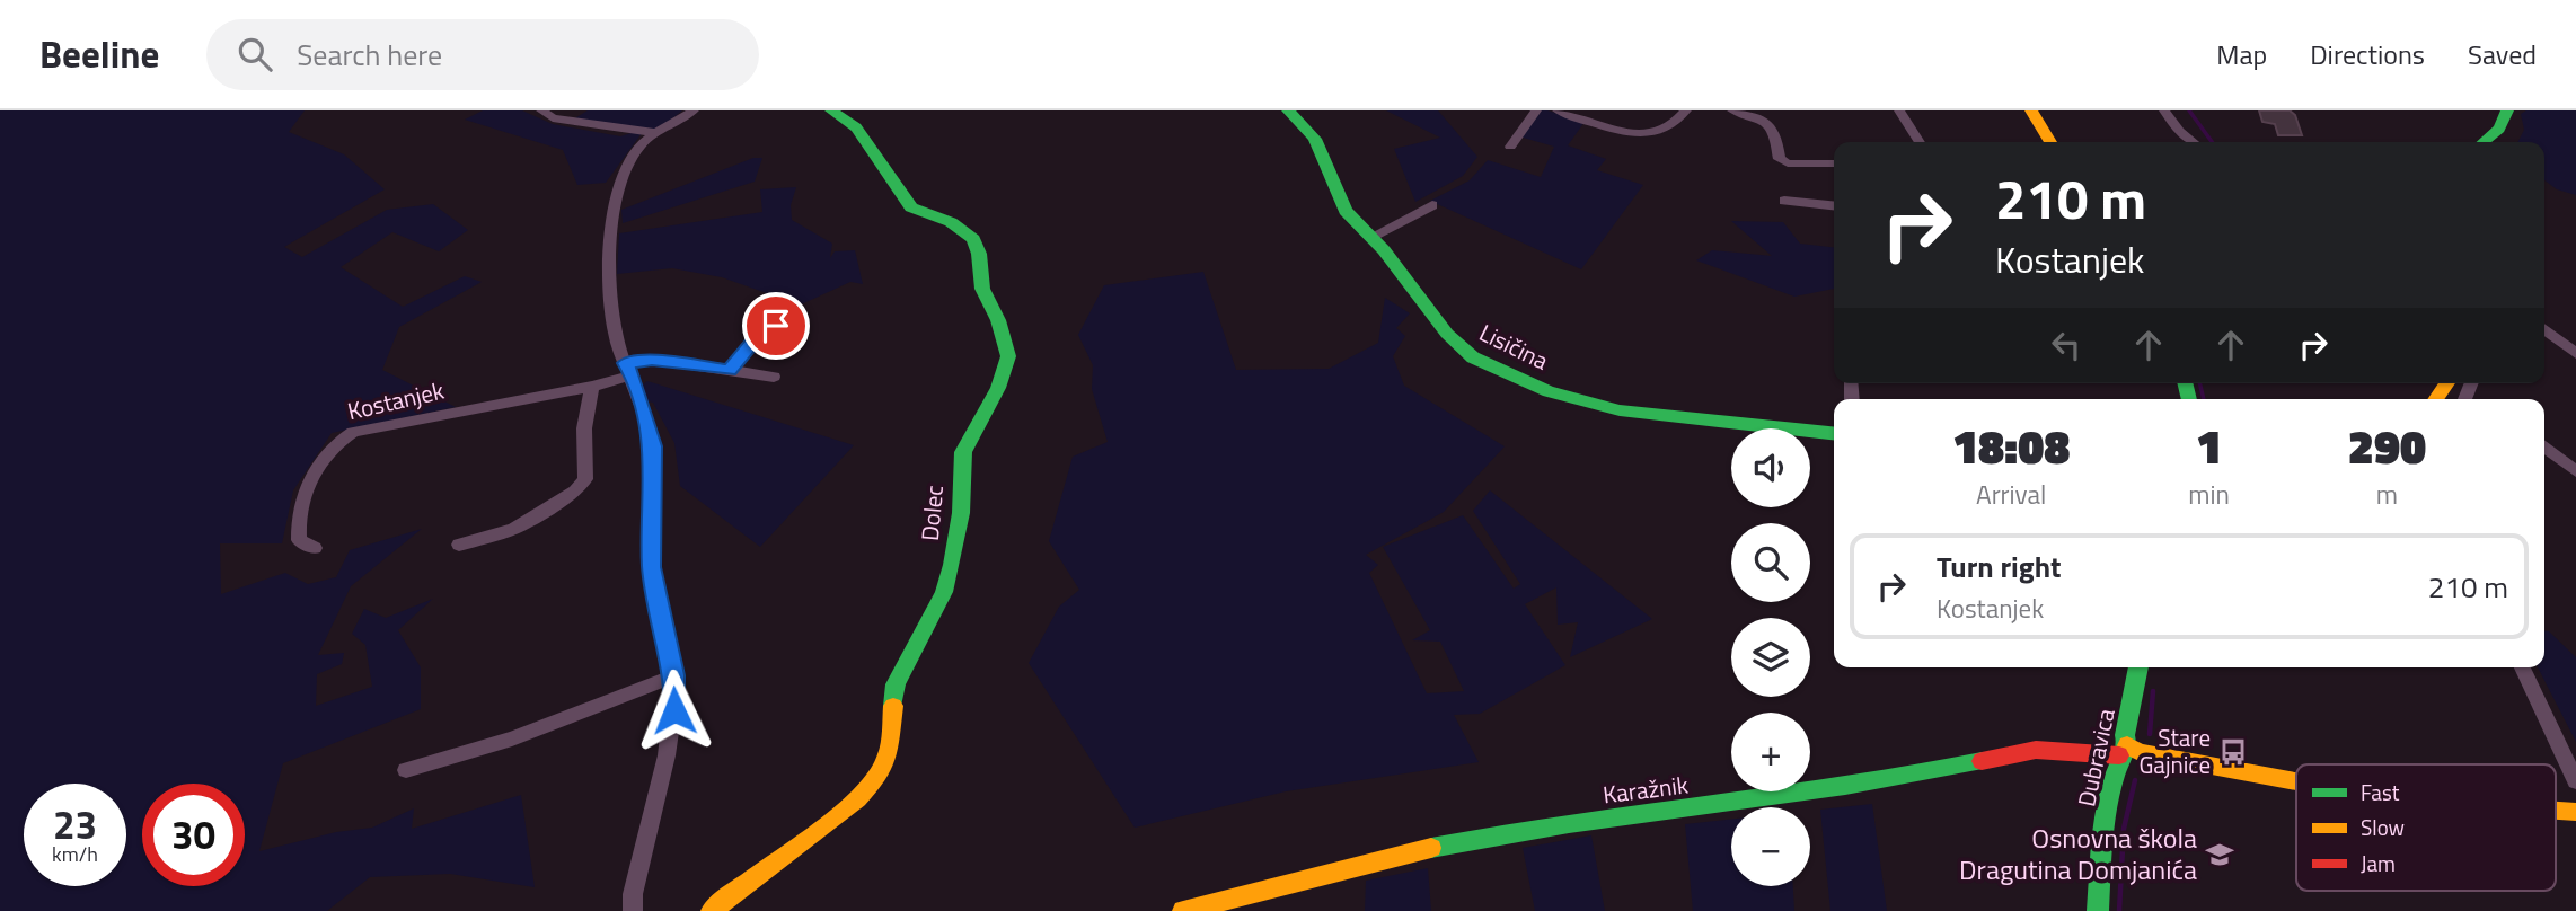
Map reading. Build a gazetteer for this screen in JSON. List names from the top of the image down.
{
  "streets": {
    "street": [
      "Lisičina",
      "Kostanjek",
      "Dolec",
      "Dubravica",
      "Karažnik"
    ]
  },
  "crossings": [
    ["Dubravica", "Karažnik"]
  ],
  "places": {
    "bus stop": ["Stare Gajnice"],
    "school or university": ["Osnovna škola Dragutina Domjanića"]
  },
  "legend": ["Fast", "Slow", "Jam"],
  "page": {
    "header": "Beeline",
    "search": "Search here",
    "nav": ["Map", "Directions", "Saved"],
    "turn": ["210 m", "Kostanjek"],
    "eta": [
      "18:08",
      "Arrival",
      "1",
      "min",
      "290",
      "m"
    ],
    "map_buttons": ["+", "−"],
    "list": [
      {
        "name": "Turn right",
        "note": "Kostanjek",
        "value": "210 m"
      }
    ],
    "speed": "23 km/h",
    "limit": "30"
  }
}
